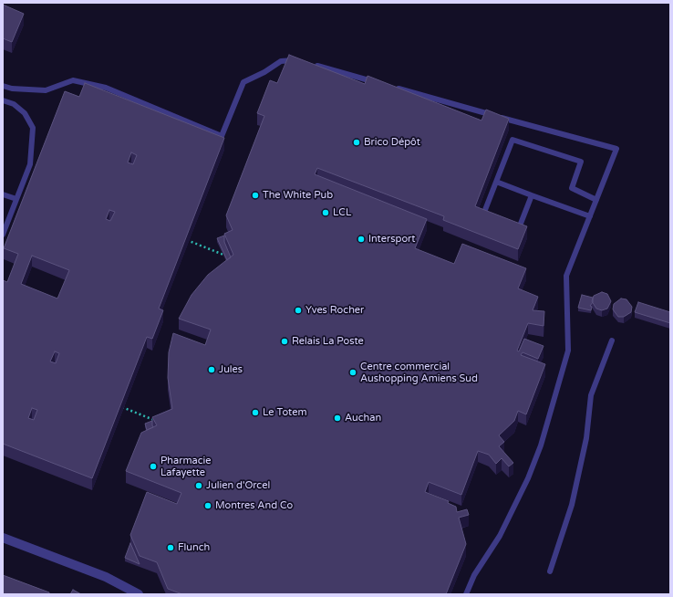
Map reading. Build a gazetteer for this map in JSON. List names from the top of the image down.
{
  "places": [
    "Brico Dépôt",
    "The White Pub",
    "LCL",
    "Intersport",
    "Yves Rocher",
    "Relais La Poste",
    "Jules",
    "Centre commercial Aushopping Amiens Sud",
    "Le Totem",
    "Auchan",
    "Pharmacie Lafayette",
    "Julien d'Orcel",
    "Montres And Co",
    "Flunch"
  ]
}
